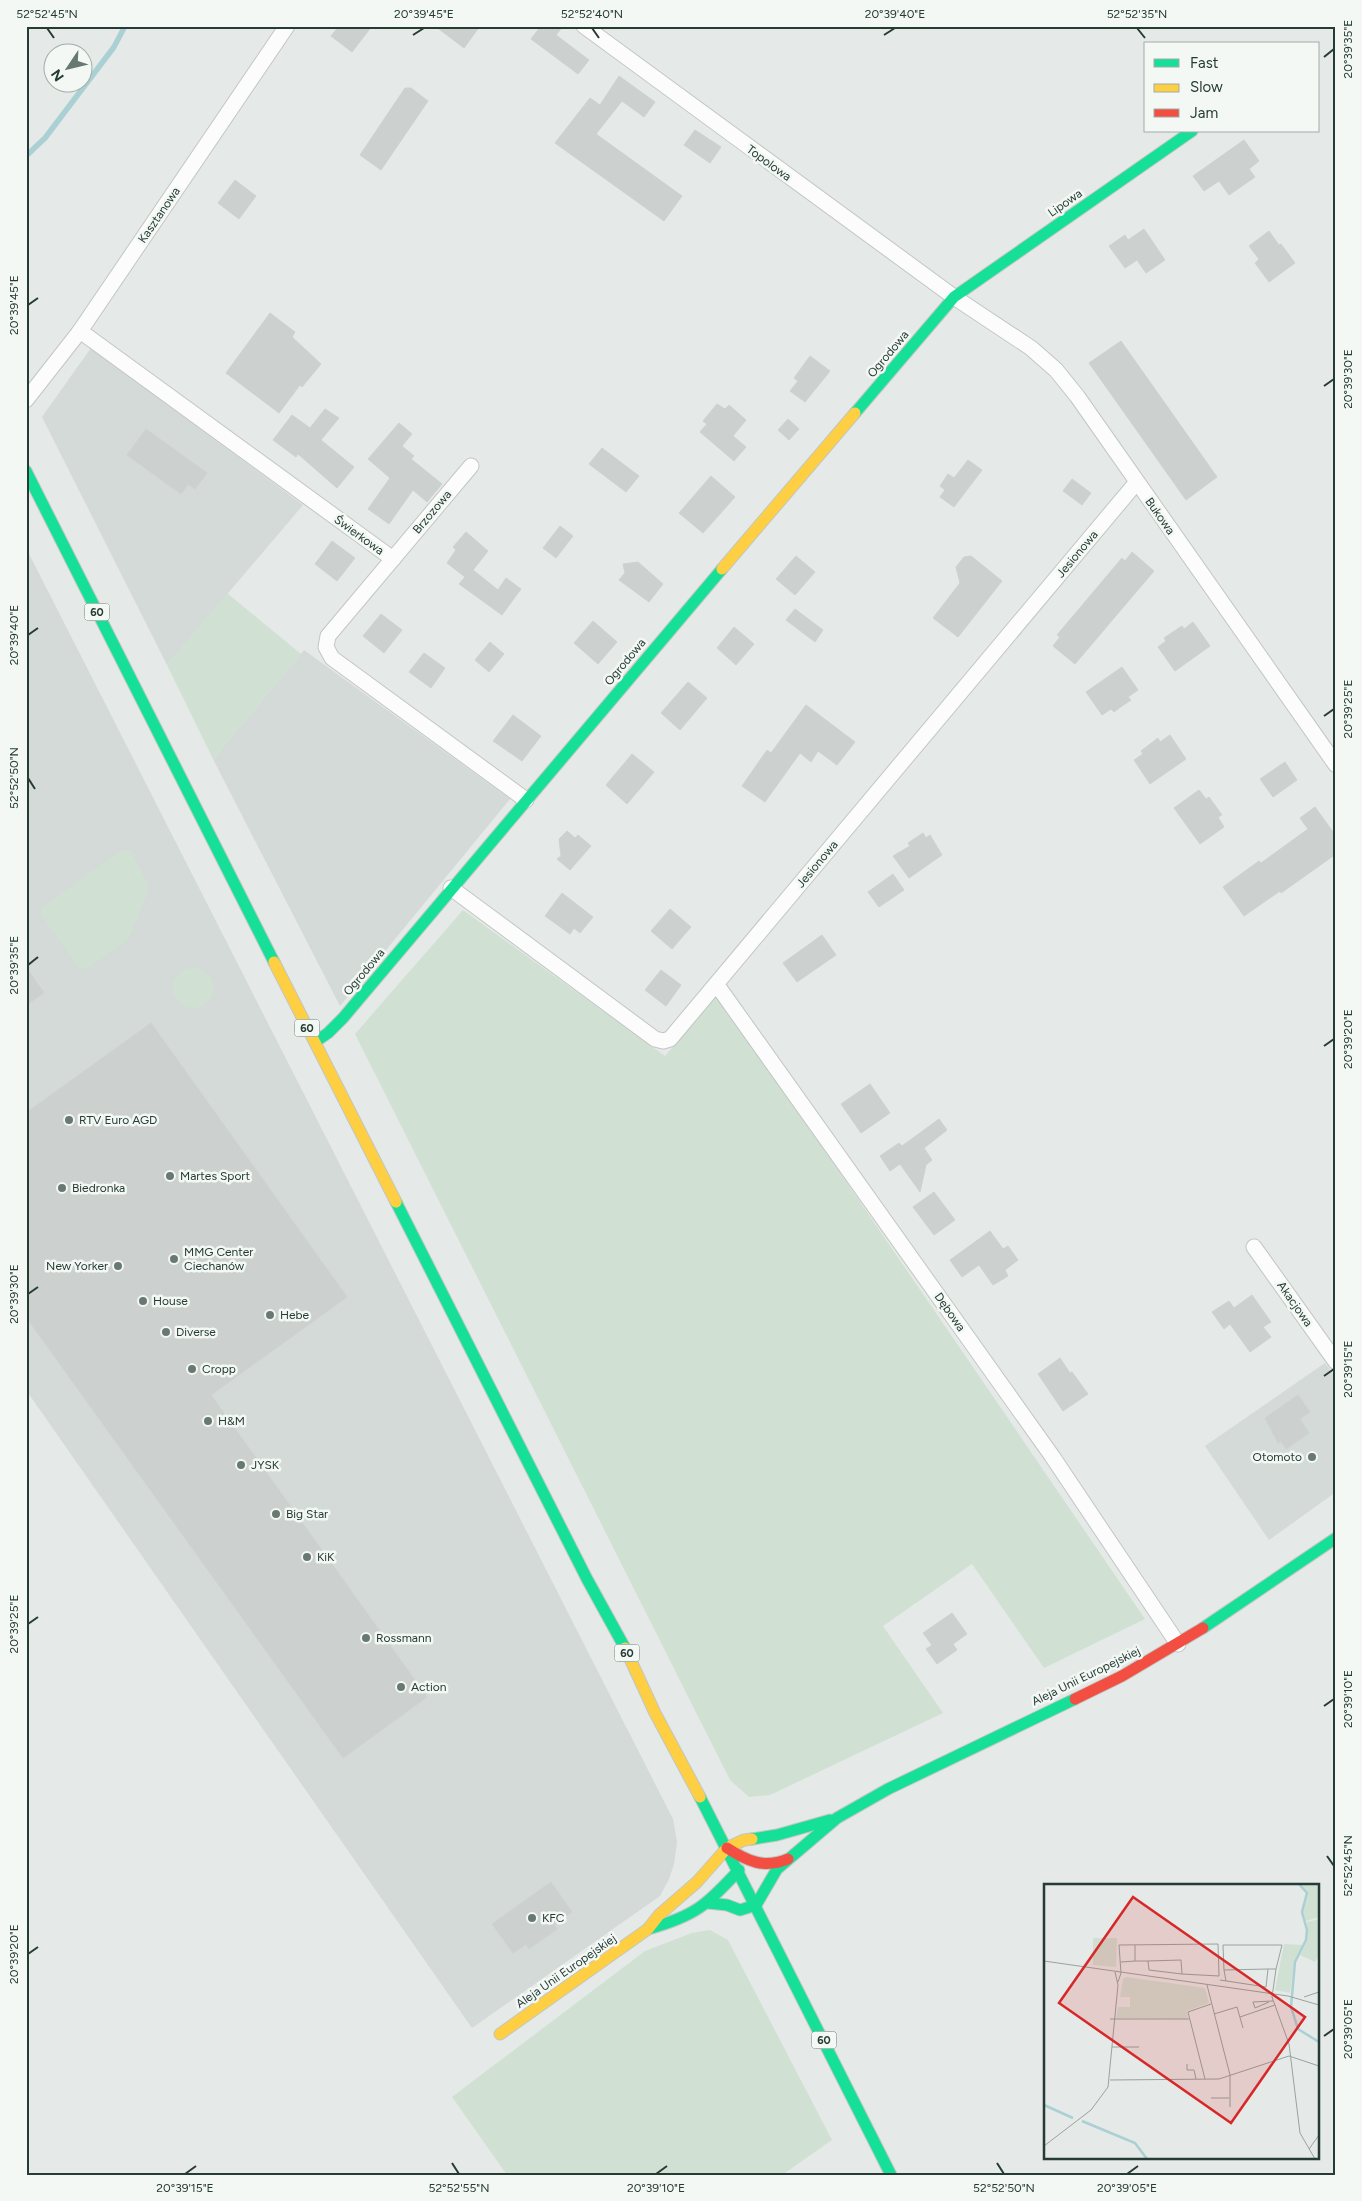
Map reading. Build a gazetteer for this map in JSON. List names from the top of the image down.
{
  "streets": {
    "main road": [
      "Lipowa",
      "Ogrodowa",
      "60",
      "Aleja Unii Europejskiej"
    ],
    "street": [
      "Topolowa",
      "Kasztanowa",
      "Brzozowa",
      "Bukowa",
      "Świerkowa",
      "Jesionowa",
      "Akacjowa",
      "Dębowa"
    ]
  },
  "crossings": [
    ["Topolowa", "Lipowa"],
    ["Topolowa", "Ogrodowa"],
    ["Topolowa", "Bukowa"],
    ["Lipowa", "Ogrodowa"],
    ["Lipowa", "Bukowa"],
    ["Kasztanowa", "Świerkowa"],
    ["Ogrodowa", "Bukowa"],
    ["Ogrodowa", "Świerkowa"],
    ["Ogrodowa", "Jesionowa"],
    ["Ogrodowa", "60"],
    ["Brzozowa", "Świerkowa"],
    ["Bukowa", "Jesionowa"],
    ["Jesionowa", "Dębowa"],
    ["60", "Aleja Unii Europejskiej"],
    ["Dębowa", "Aleja Unii Europejskiej"]
  ],
  "places": [
    "RTV Euro AGD",
    "Martes Sport",
    "Biedronka",
    "MMG Center Ciechanów",
    "New Yorker",
    "House",
    "Hebe",
    "Diverse",
    "Cropp",
    "H&M",
    "Otomoto",
    "JYSK",
    "Big Star",
    "KiK",
    "Rossmann",
    "Action",
    "KFC"
  ],
  "legend": ["Fast", "Slow", "Jam"],
  "north": "bottom left",
  "coordinates": [
    "52°52'45\"N",
    "20°39'45\"E",
    "52°52'40\"N",
    "20°39'40\"E",
    "52°52'35\"N",
    "20°39'35\"E",
    "20°39'30\"E",
    "20°39'25\"E",
    "52°52'50\"N",
    "20°39'20\"E",
    "20°39'15\"E",
    "20°39'10\"E",
    "20°39'05\"E",
    "52°52'55\"N"
  ]
}
